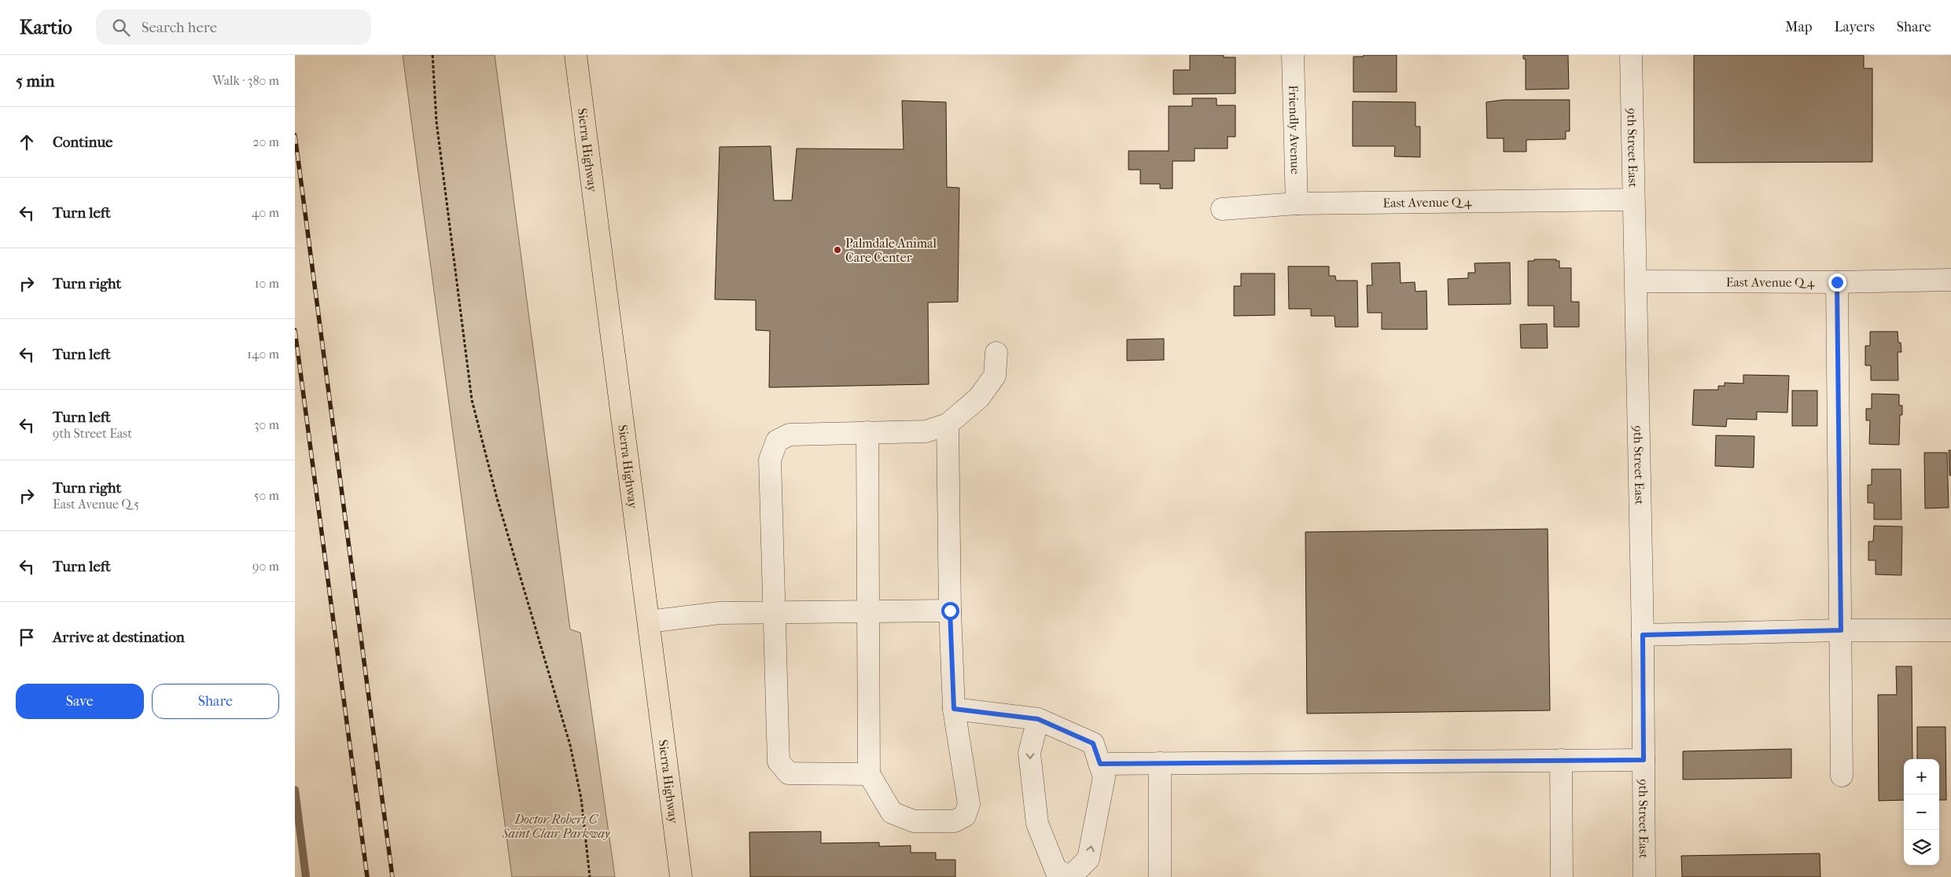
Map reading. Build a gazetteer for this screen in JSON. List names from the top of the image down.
{
  "streets": {
    "main road": ["Sierra Highway"],
    "street": ["Friendly Avenue", "9th Street East", "East Avenue Q 4"]
  },
  "crossings": [
    ["Friendly Avenue", "East Avenue Q 4"],
    ["9th Street East", "East Avenue Q 4"]
  ],
  "parks": ["Doctor Robert C Saint Clair Parkway"],
  "places": ["Palmdale Animal Care Center"],
  "page": {
    "header": "Kartio",
    "search": "Search here",
    "nav": ["Map", "Layers", "Share"],
    "heading": ["5 min", "Walk · 380 m"],
    "list": [
      ["Continue", "20 m"],
      ["Turn left", "40 m"],
      ["Turn right", "10 m"],
      ["Turn left", "140 m"],
      ["Turn left", "9th Street East", "30 m"],
      ["Turn right", "East Avenue Q 5", "50 m"],
      ["Turn left", "90 m"],
      "Arrive at destination"
    ],
    "buttons": ["Save", "Share"],
    "map_buttons": ["+", "−"]
  }
}
